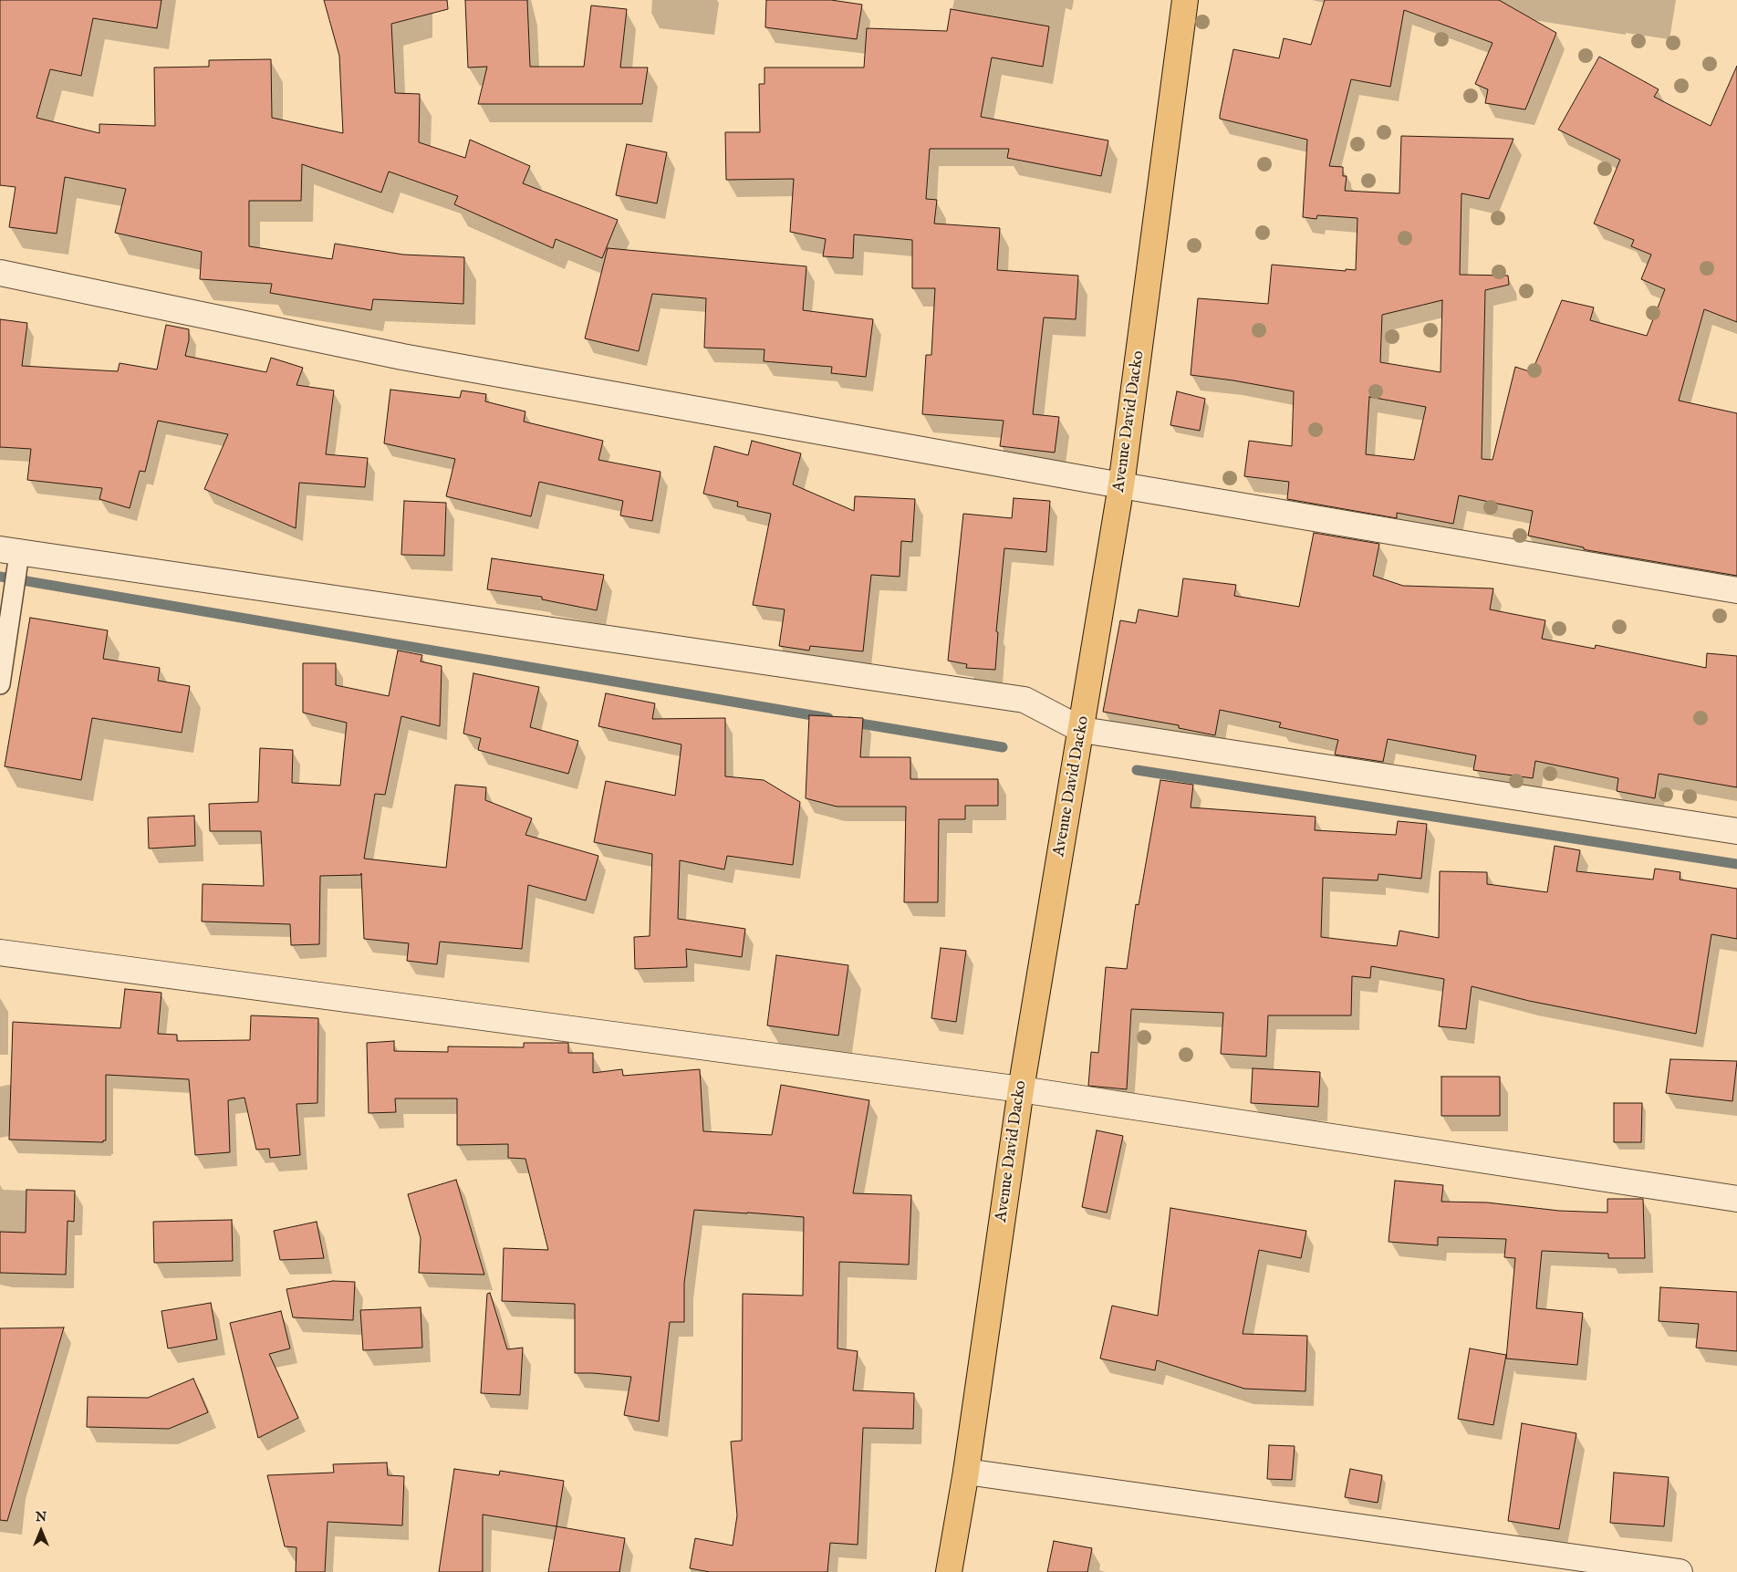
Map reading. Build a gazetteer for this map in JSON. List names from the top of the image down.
{
  "streets": {
    "main road": ["Avenue David Dacko"]
  },
  "north": "top"
}
